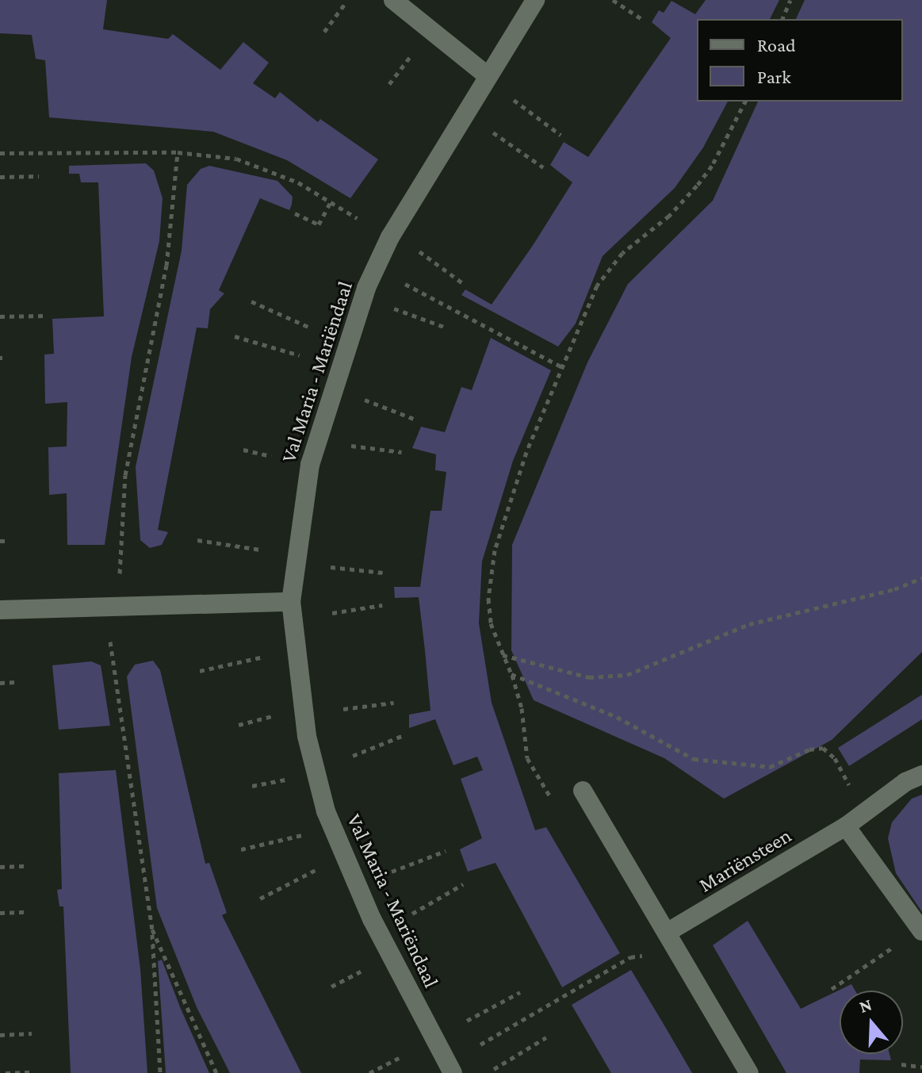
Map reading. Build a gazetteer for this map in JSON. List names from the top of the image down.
{
  "streets": {
    "street": ["Val Maria - Mariëndaal", "Mariënsteen"]
  },
  "legend": ["Road", "Park"],
  "north": "top"
}
